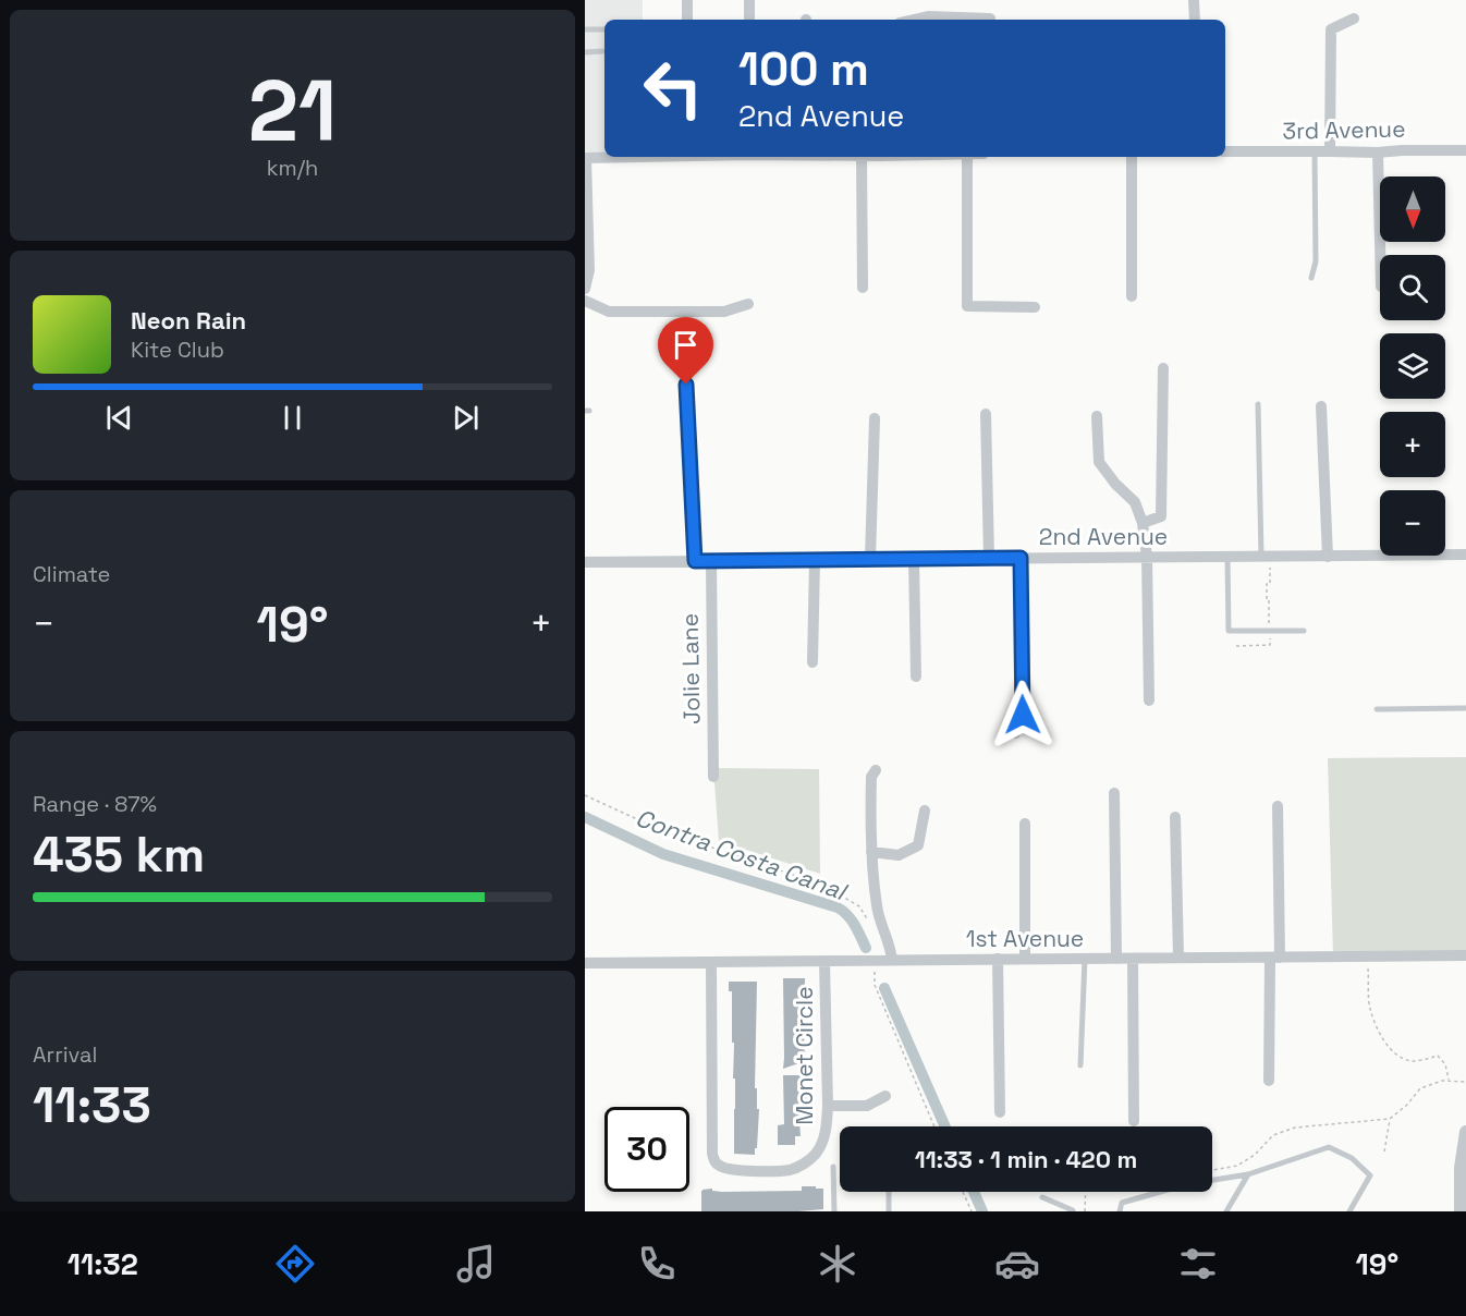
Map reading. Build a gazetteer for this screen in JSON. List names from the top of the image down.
{
  "streets": {
    "street": [
      "3rd Avenue",
      "2nd Avenue",
      "Jolie Lane",
      "1st Avenue",
      "Monet Circle"
    ]
  },
  "crossings": [
    ["2nd Avenue", "Jolie Lane"],
    ["1st Avenue", "Monet Circle"]
  ],
  "water": ["Contra Costa Canal"],
  "north": "bottom",
  "page": {
    "tile": [
      ["21", "km/h"],
      "Climate",
      ["Range · 87%", "435 km"],
      ["Arrival", "11:33"]
    ],
    "turn": ["100 m", "2nd Avenue"],
    "map_buttons": ["+", "−"],
    "song": ["Neon Rain", "Kite Club"],
    "heat": ["−", "19°", "+"],
    "limit": "30",
    "trip": "11:33 · 1 min · 420 m",
    "tabs": ["11:32", "19°"]
  }
}
